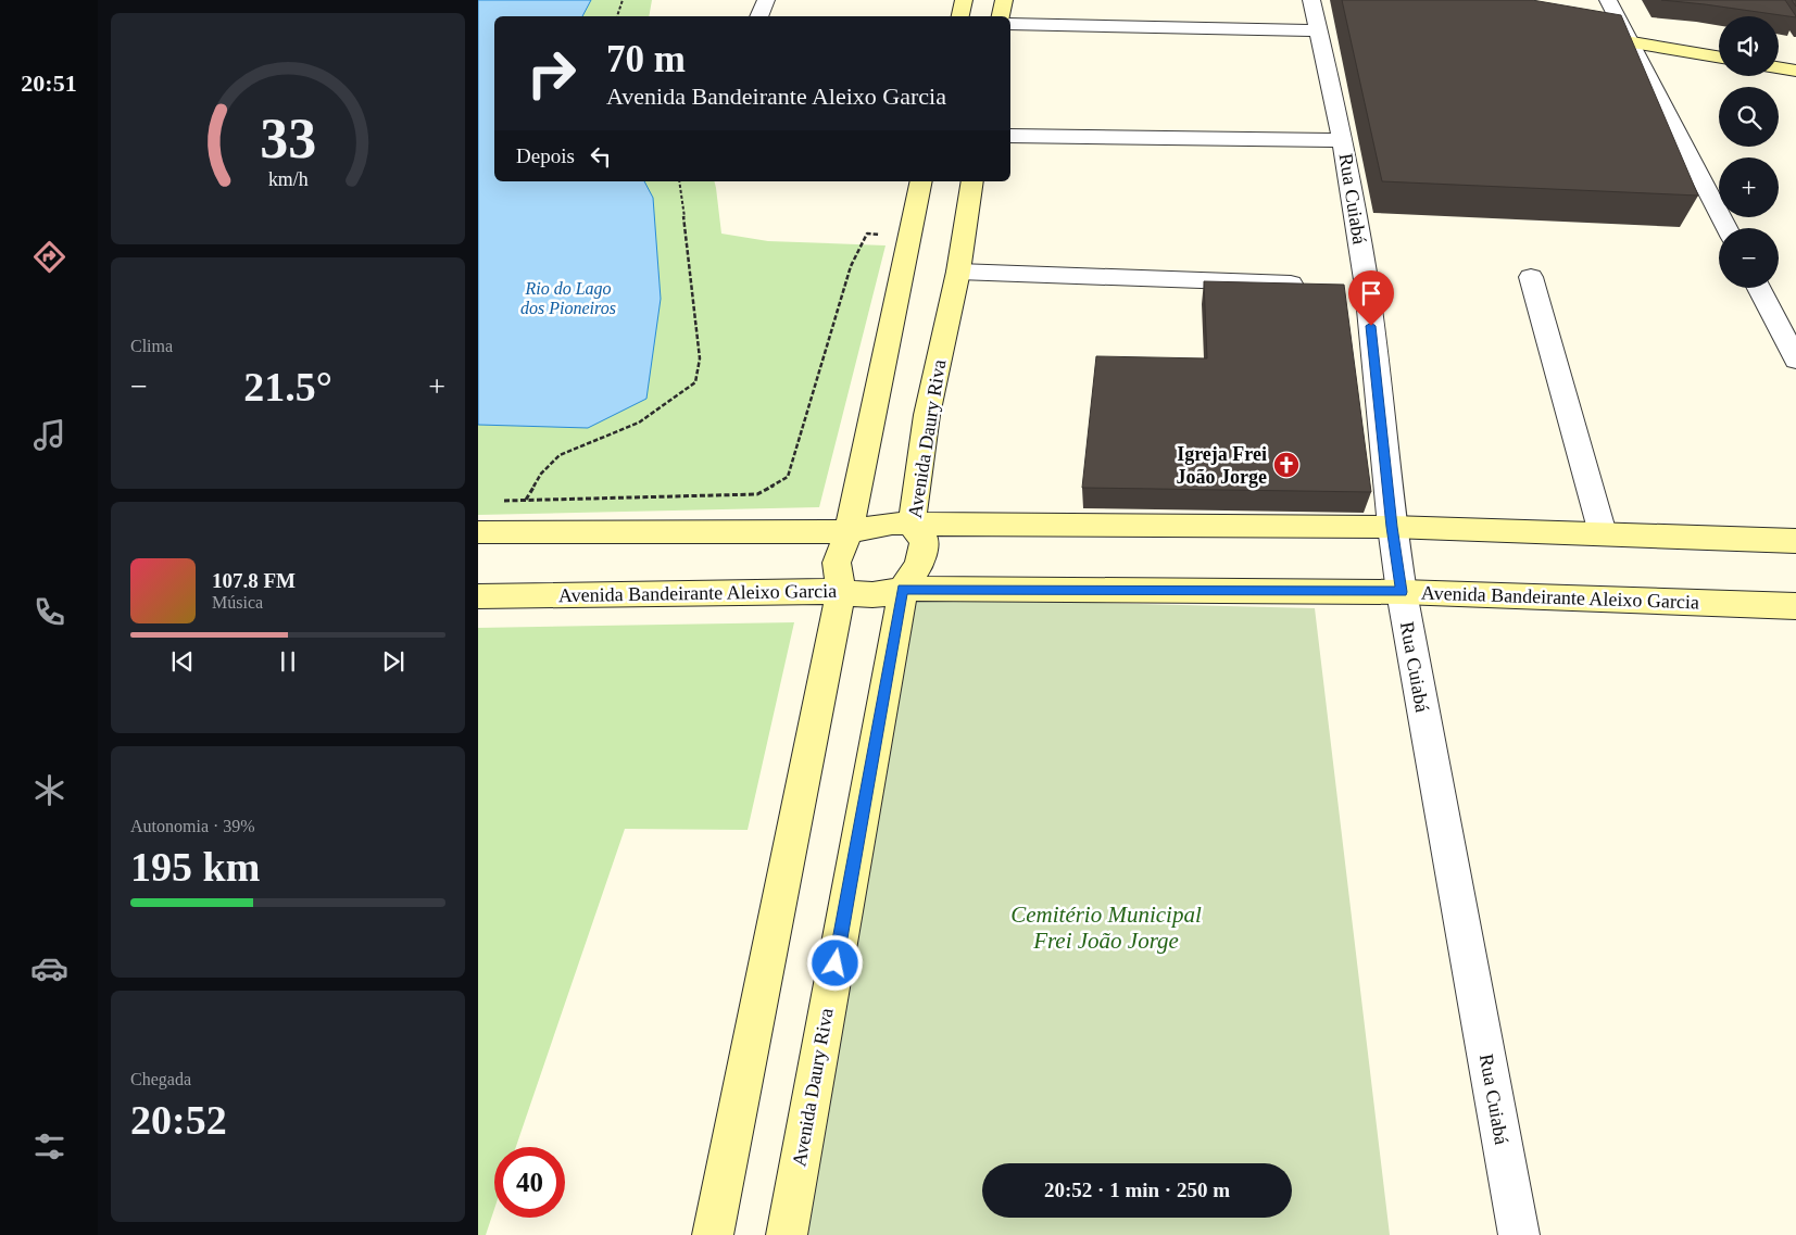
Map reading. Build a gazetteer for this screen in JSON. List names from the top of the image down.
{
  "streets": {
    "street": ["Rua Cuiabá", "Avenida Daury Riva", "Avenida Bandeirante Aleixo Garcia"]
  },
  "crossings": [
    ["Rua Cuiabá", "Avenida Bandeirante Aleixo Garcia"],
    ["Avenida Daury Riva", "Avenida Bandeirante Aleixo Garcia"]
  ],
  "water": ["Rio do Lago dos Pioneiros"],
  "parks": ["Cemitério Municipal Frei João Jorge"],
  "places": {
    "church": ["Igreja Frei João Jorge"]
  },
  "page": {
    "tabs": "20:51",
    "map_buttons": ["+", "−"],
    "turn": ["70 m", "Avenida Bandeirante Aleixo Garcia"],
    "then": "Depois",
    "tile": [
      "Clima",
      ["Autonomia · 39%", "195 km"],
      ["Chegada", "20:52"]
    ],
    "heat": ["−", "21.5°", "+"],
    "song": ["107.8 FM", "Música"],
    "limit": "40",
    "trip": "20:52 · 1 min · 250 m",
    "gauge": ["33", "km/h"]
  }
}
